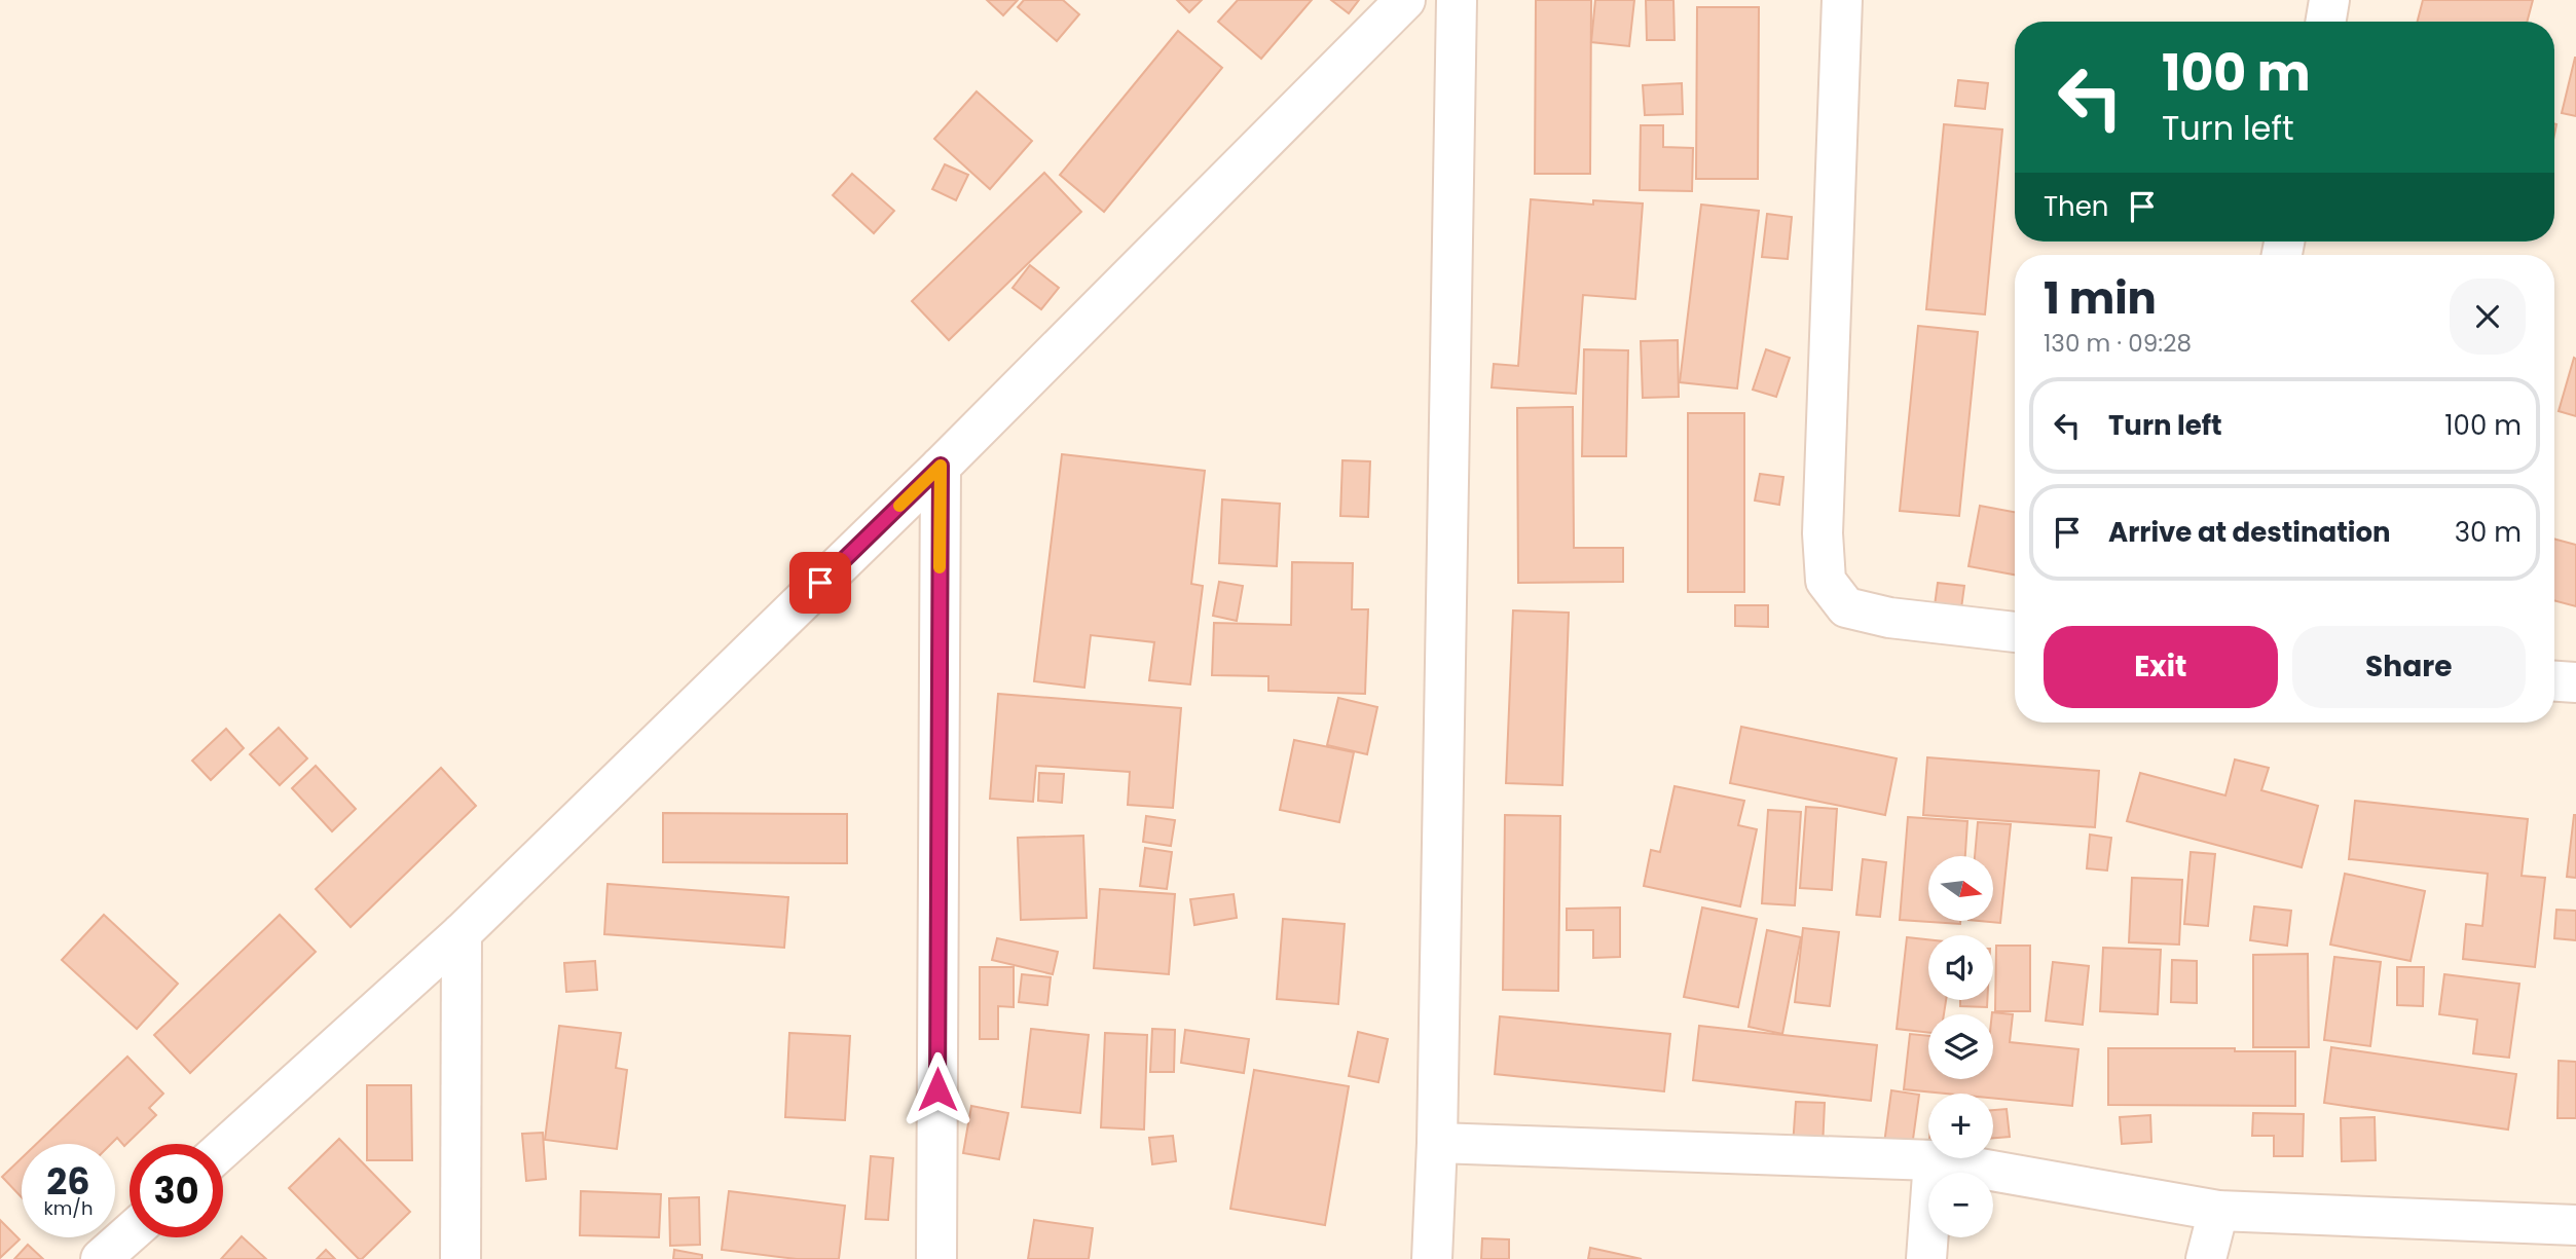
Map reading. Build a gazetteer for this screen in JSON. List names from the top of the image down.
{
  "north": "right",
  "page": {
    "turn": ["100 m", "Turn left"],
    "then": "Then",
    "heading": ["1 min", "130 m · 09:28"],
    "list": [
      {
        "name": "Turn left",
        "value": "100 m"
      },
      {
        "name": "Arrive at destination",
        "value": "30 m"
      }
    ],
    "buttons": ["Exit", "Share"],
    "map_buttons": ["+", "−"],
    "speed": "26 km/h",
    "limit": "30"
  }
}
